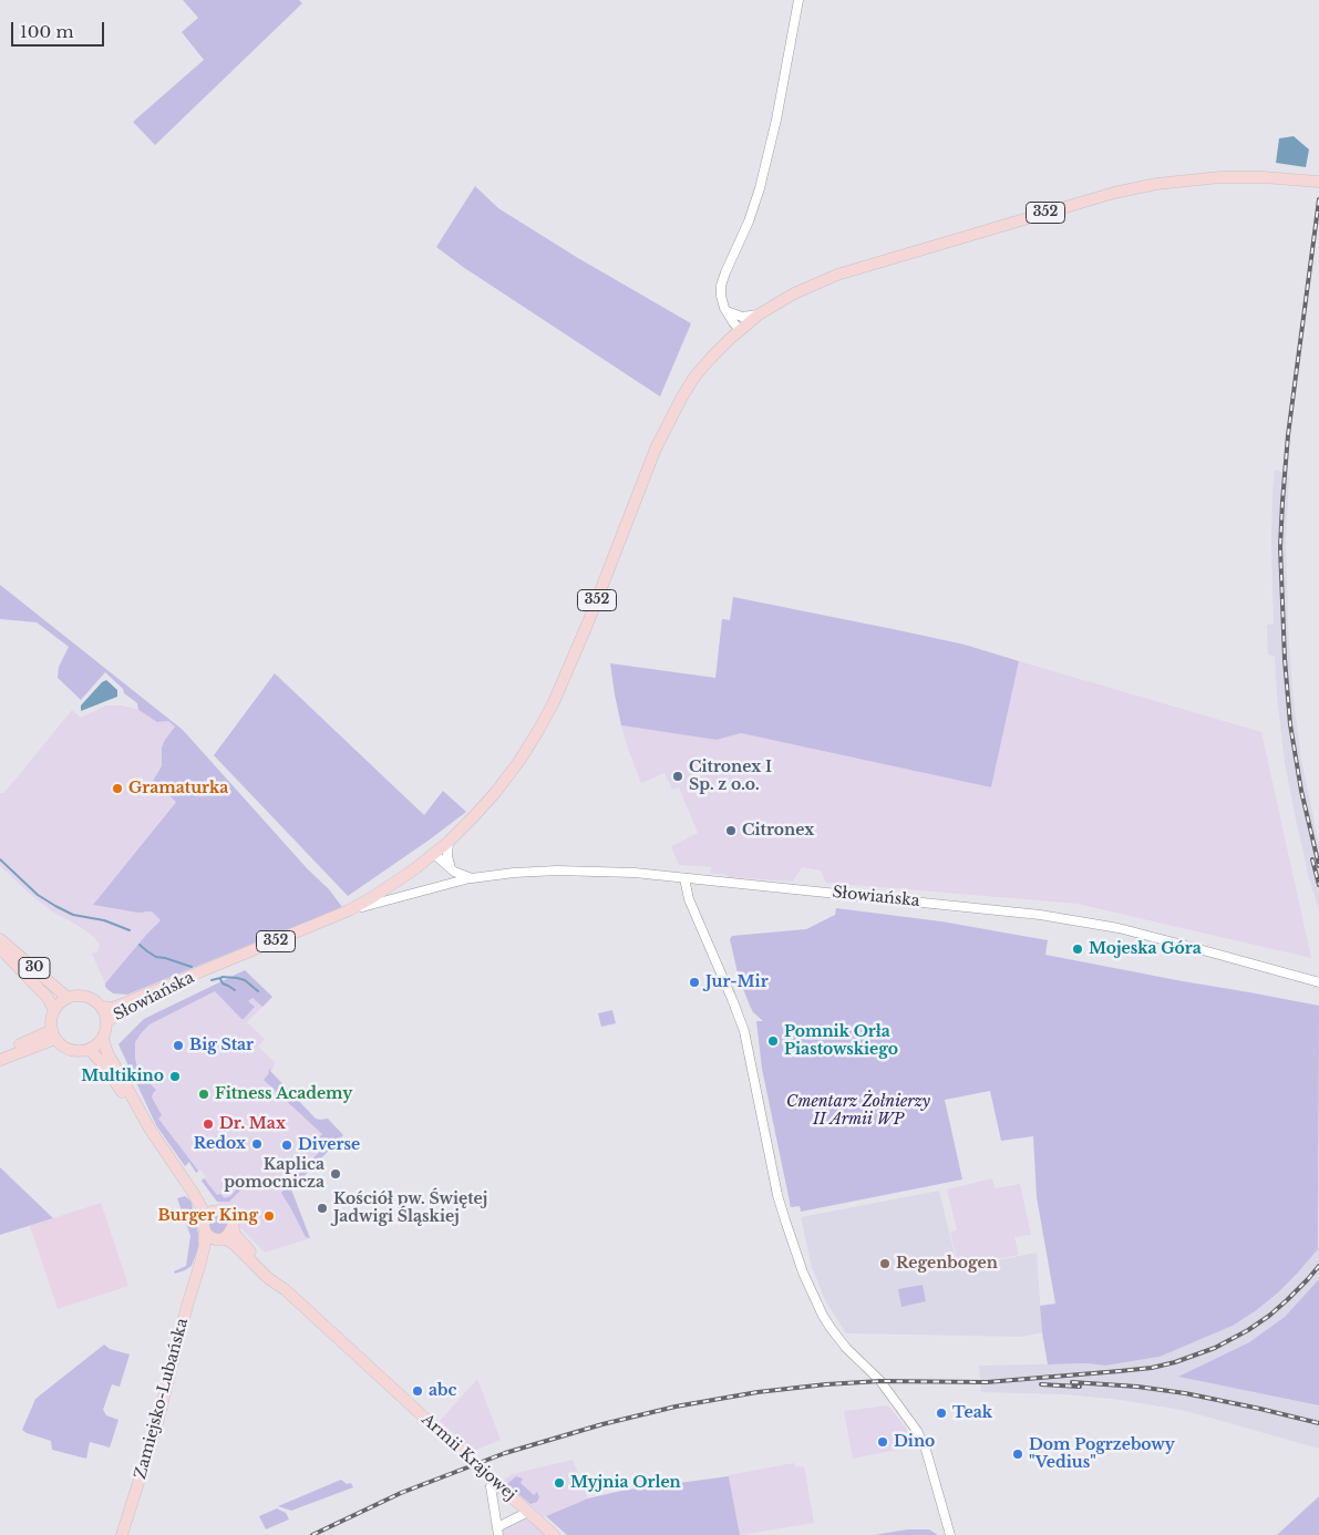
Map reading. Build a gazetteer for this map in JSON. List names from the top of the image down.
{
  "streets": {
    "main road": [
      "352",
      "Słowiańska",
      "30",
      "Zamiejsko-Lubańska",
      "Armii Krajowej"
    ]
  },
  "crossings": [
    ["352", "Słowiańska"],
    ["Słowiańska", "30"],
    ["Zamiejsko-Lubańska", "Armii Krajowej"]
  ],
  "parks": ["Cmentarz Żołnierzy II Armii WP"],
  "places": [
    "Citronex I Sp. z o.o.",
    "Gramaturka",
    "Citronex",
    "Mojeska Góra",
    "Jur-Mir",
    "Pomnik Orła Piastowskiego",
    "Big Star",
    "Multikino",
    "Fitness Academy",
    "Dr. Max",
    "Redox",
    "Diverse",
    "Kaplica pomocnicza",
    "Kościół pw. Świętej Jadwigi Śląskiej",
    "Burger King",
    "Regenbogen",
    "abc",
    "Teak",
    "Dino",
    "Dom Pogrzebowy \"Vedius\"",
    "Myjnia Orlen"
  ],
  "scale_bar": "100 m"
}
